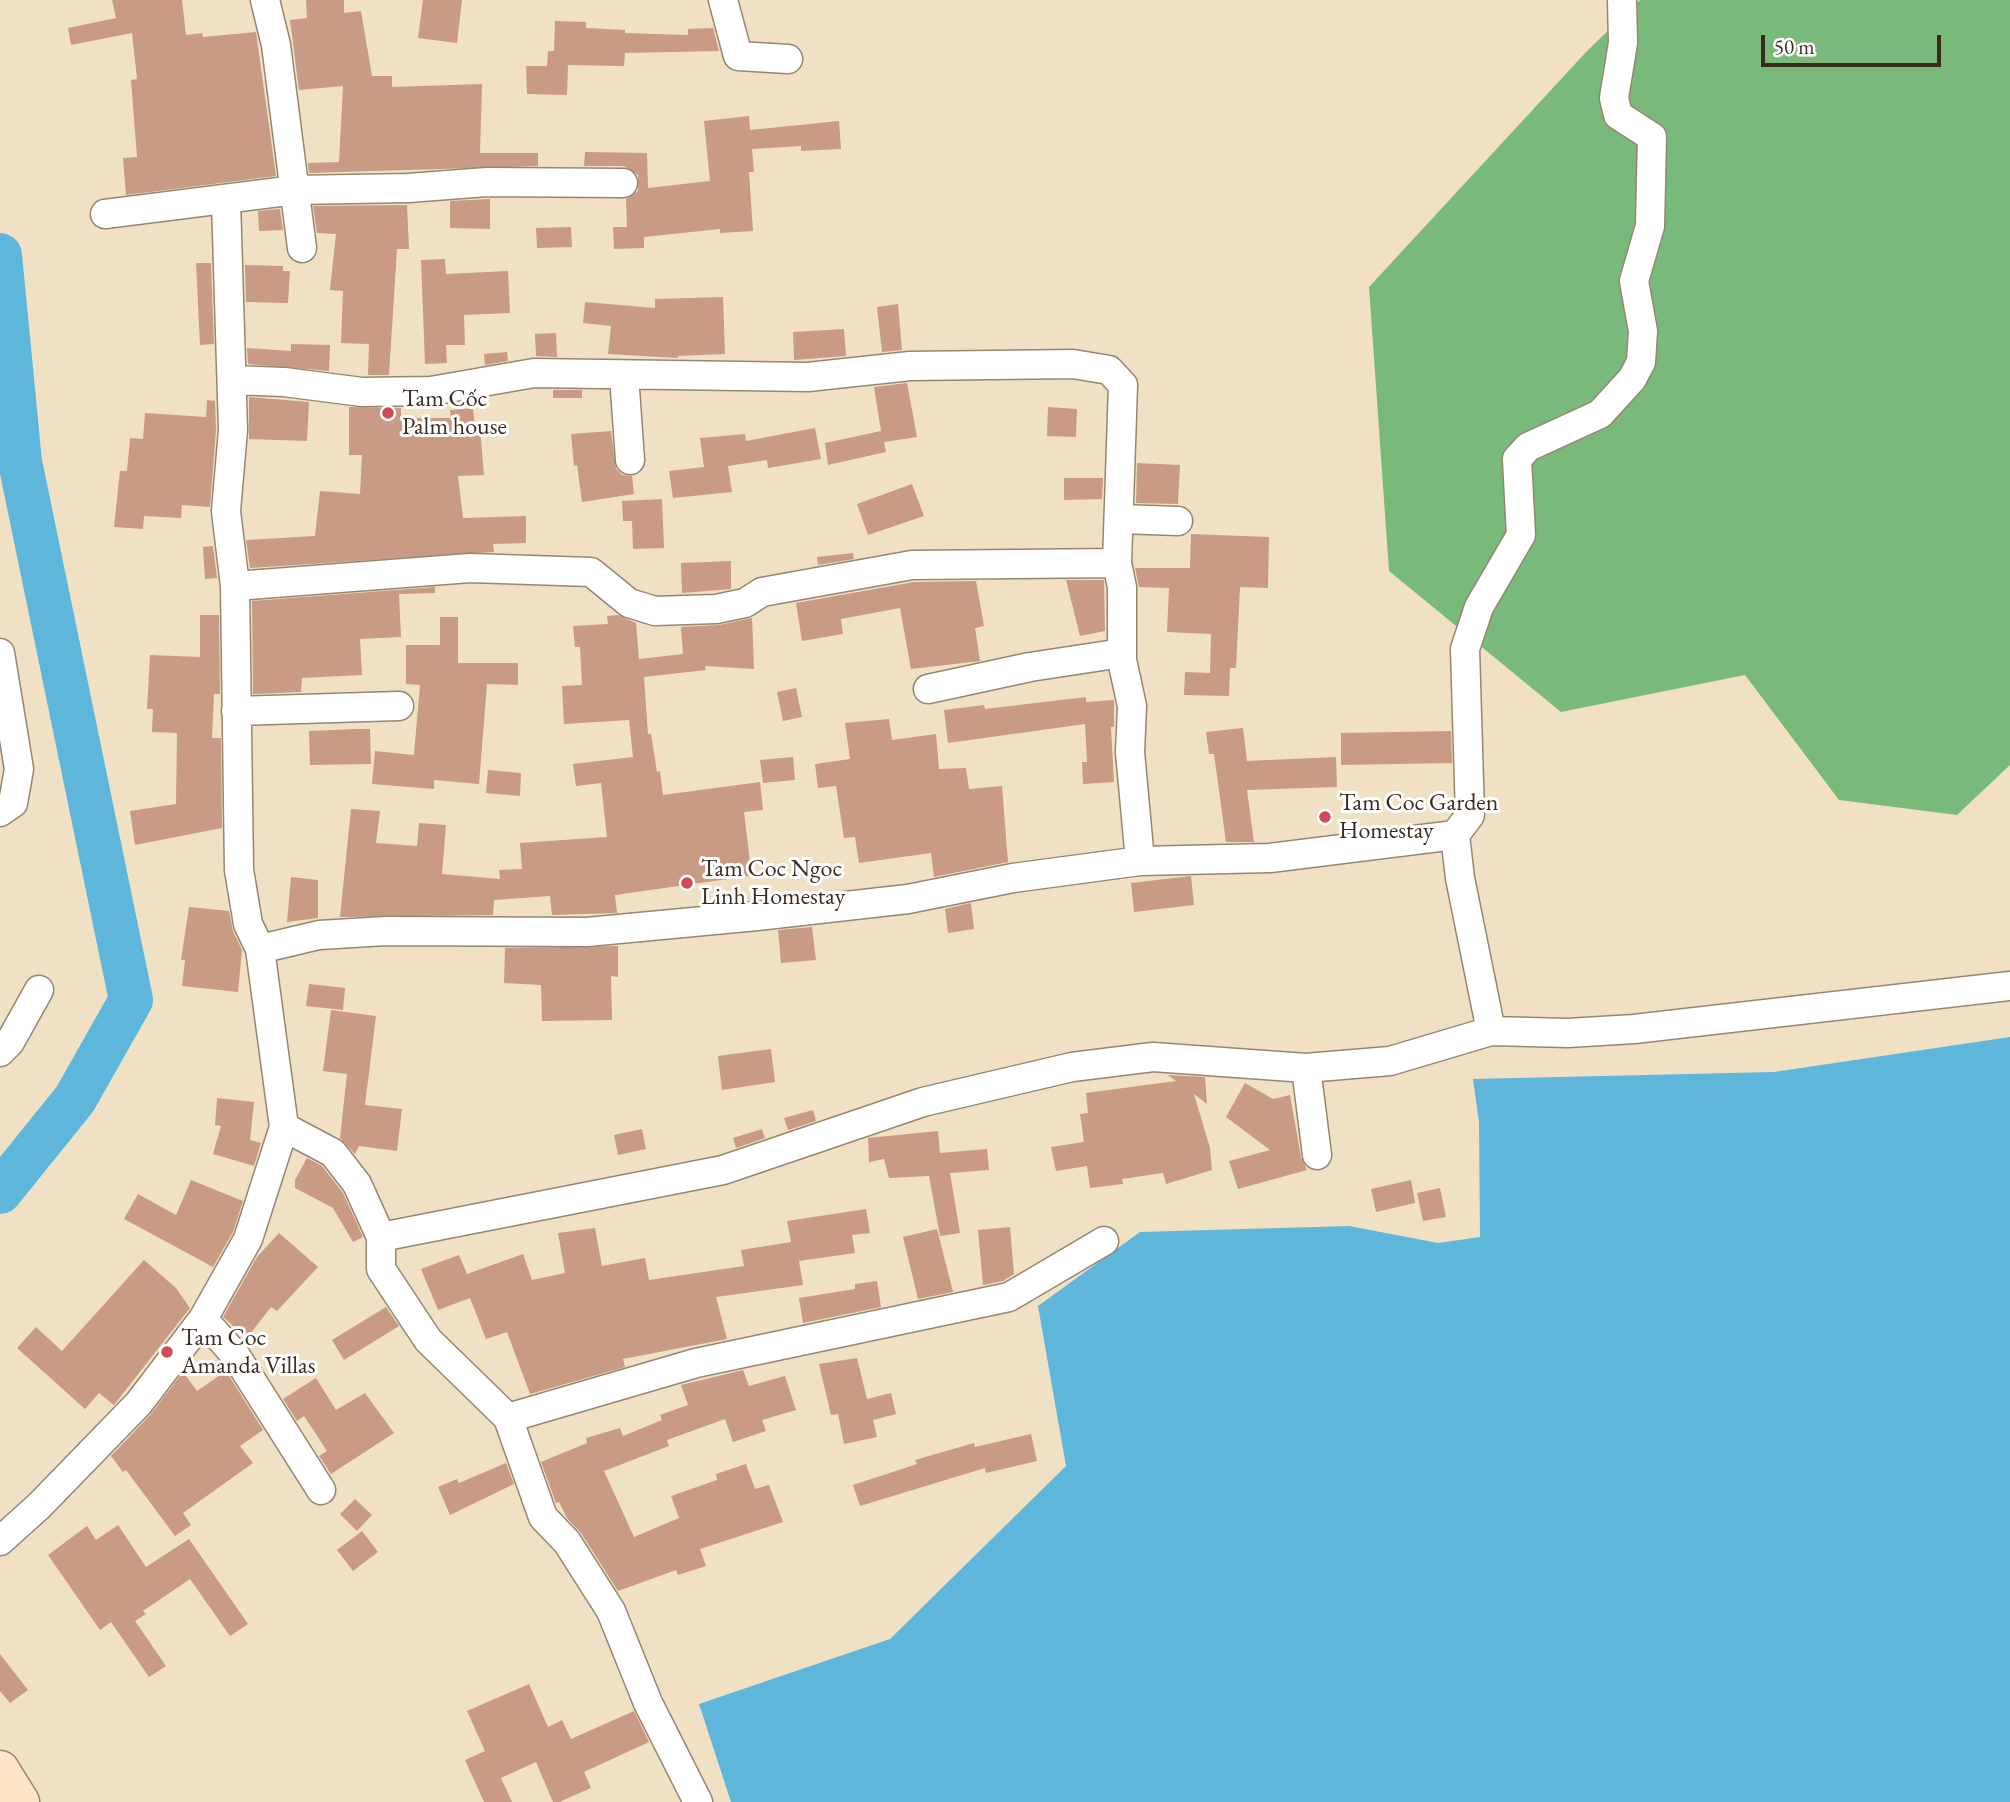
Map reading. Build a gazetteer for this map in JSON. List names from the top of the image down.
{
  "places": [
    "Tam Cốc Palm house",
    "Tam Coc Garden Homestay",
    "Tam Coc Ngoc Linh Homestay",
    "Tam Coc Amanda Villas"
  ],
  "scale_bar": "50 m"
}
